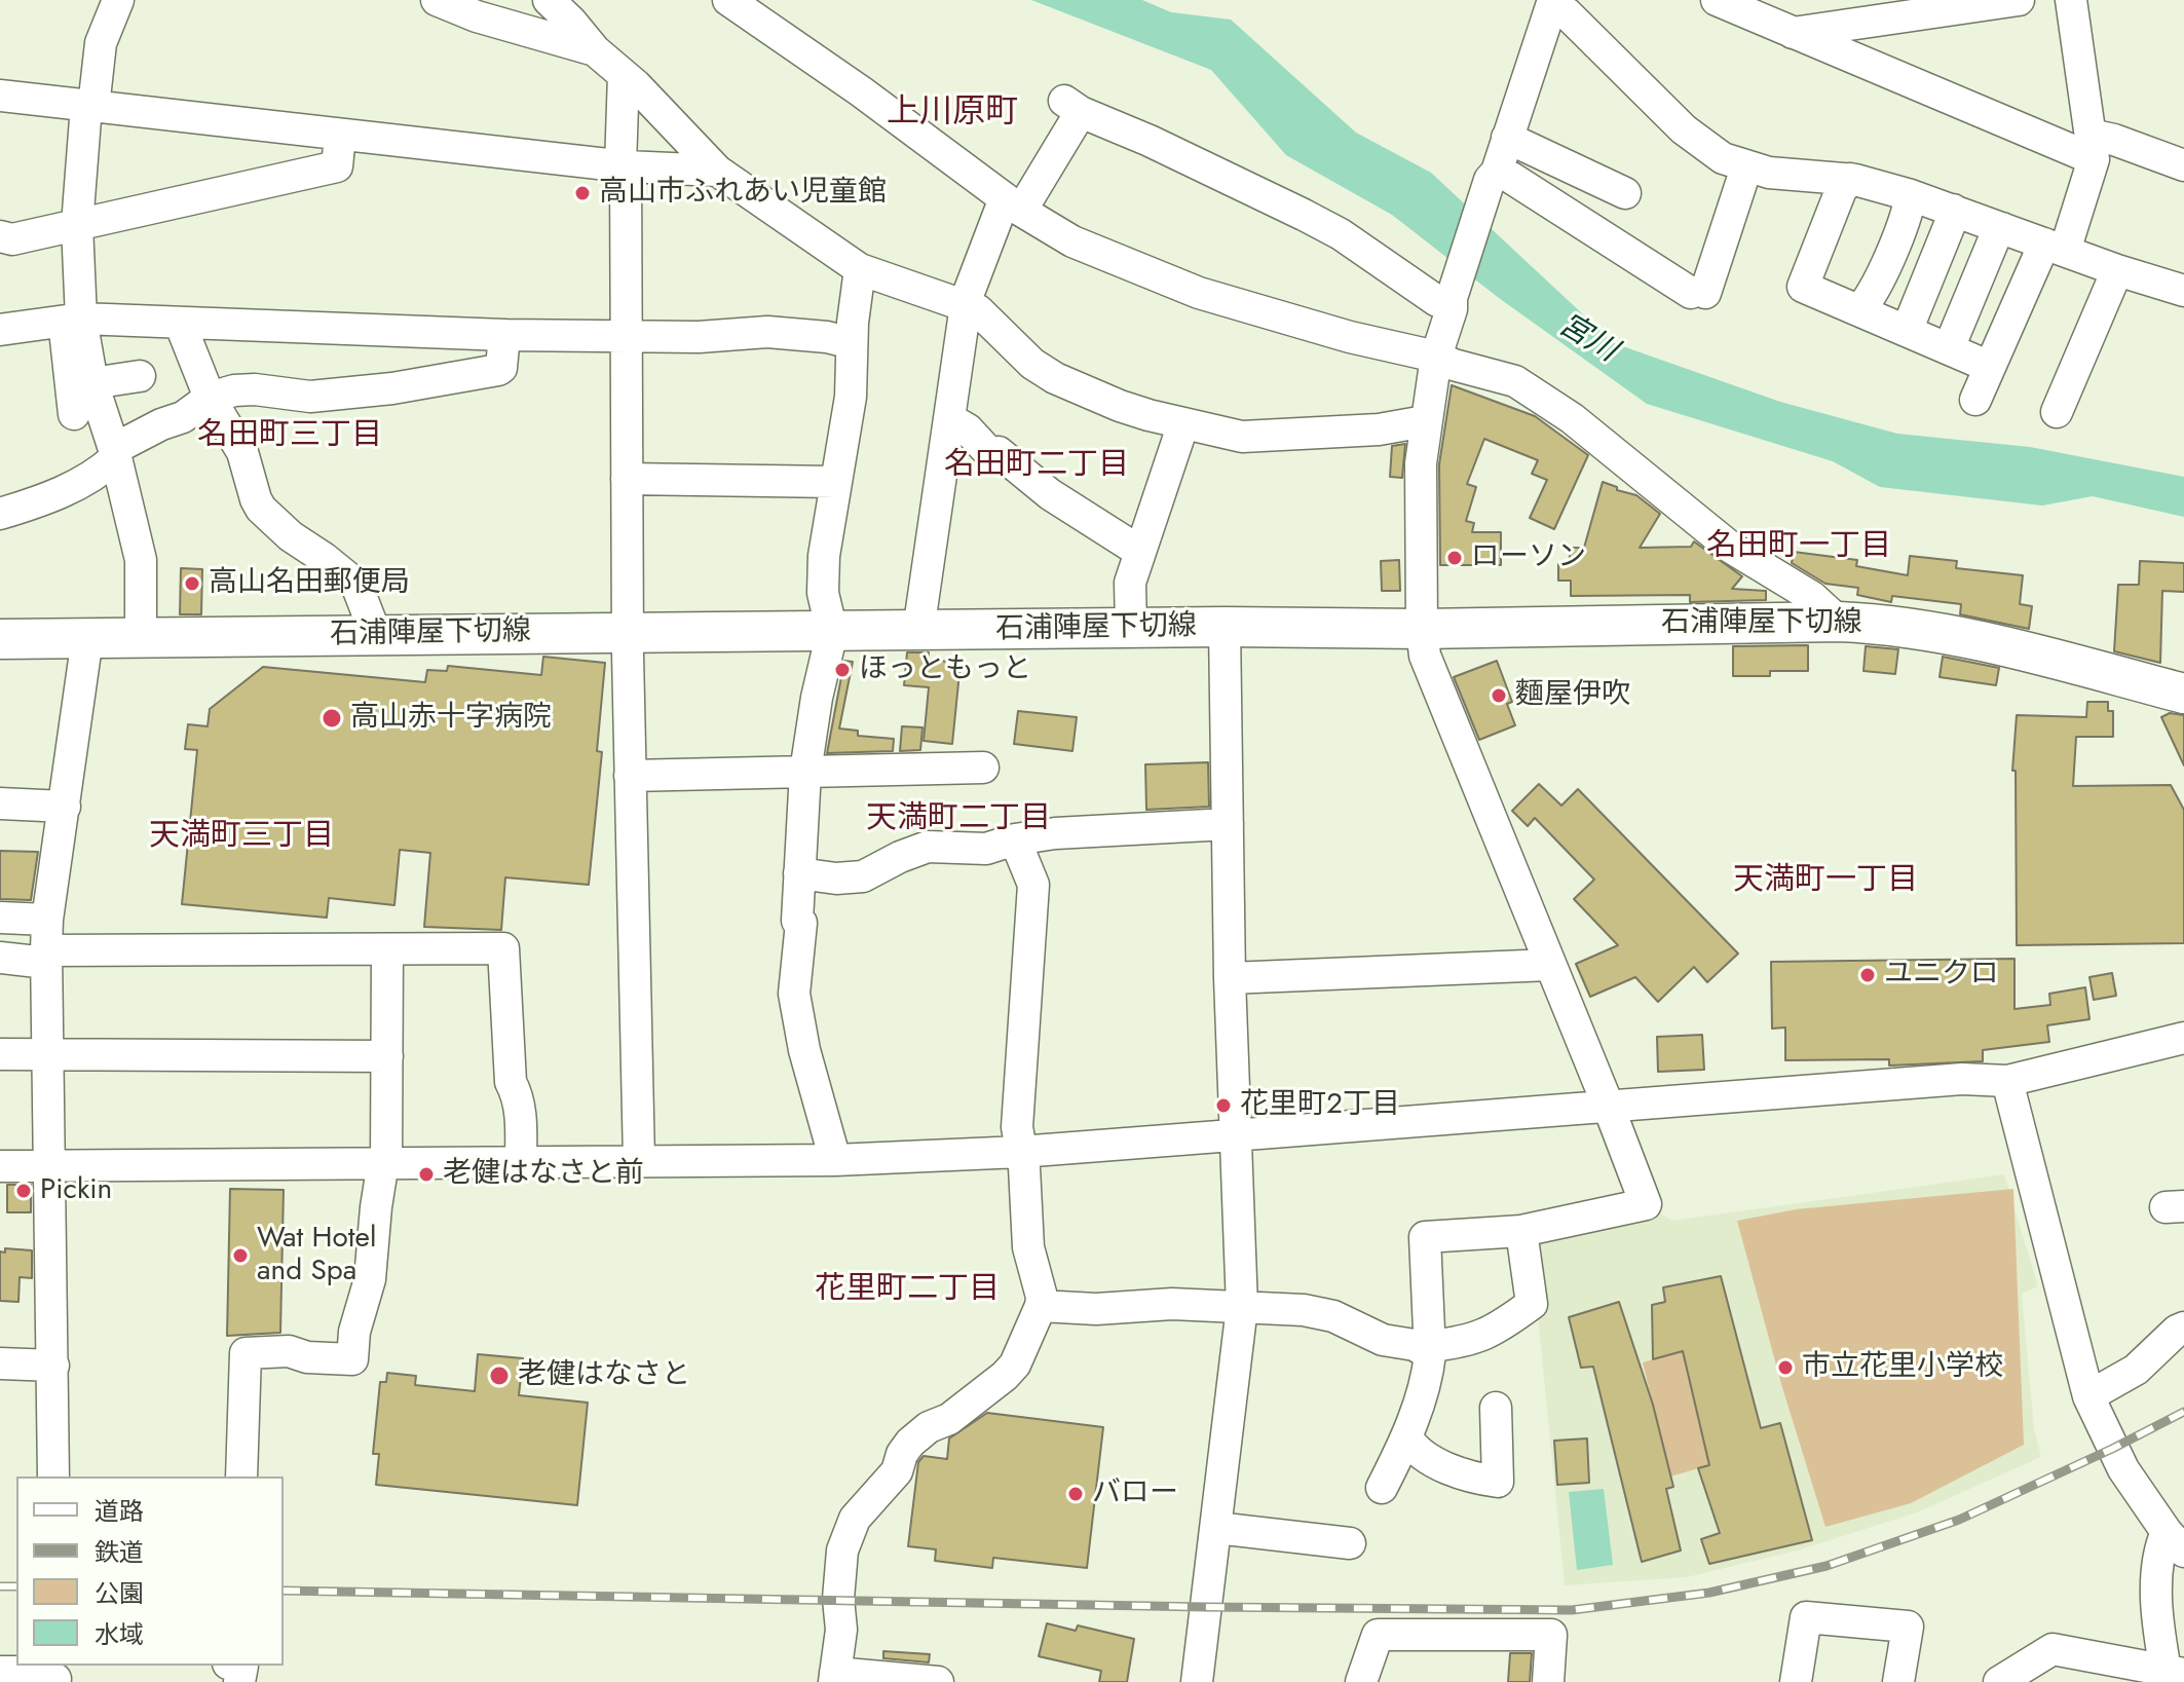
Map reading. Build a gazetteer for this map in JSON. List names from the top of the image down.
{
  "streets": {
    "main road": ["石浦陣屋下切線"]
  },
  "districts": [
    "上川原町",
    "名田町三丁目",
    "名田町二丁目",
    "名田町一丁目",
    "天満町二丁目",
    "天満町三丁目",
    "天満町一丁目",
    "花里町二丁目"
  ],
  "water": ["宮川"],
  "places": [
    "高山市ふれあい児童館",
    "ローソン",
    "高山名田郵便局",
    "ほっともっと",
    "麵屋伊吹",
    "高山赤十字病院",
    "ユニクロ",
    "花里町2丁目",
    "老健はなさと前",
    "Pickin",
    "Wat Hotel and Spa",
    "市立花里小学校",
    "老健はなさと",
    "バロー"
  ],
  "legend": [
    "道路",
    "鉄道",
    "公園",
    "水域"
  ]
}
